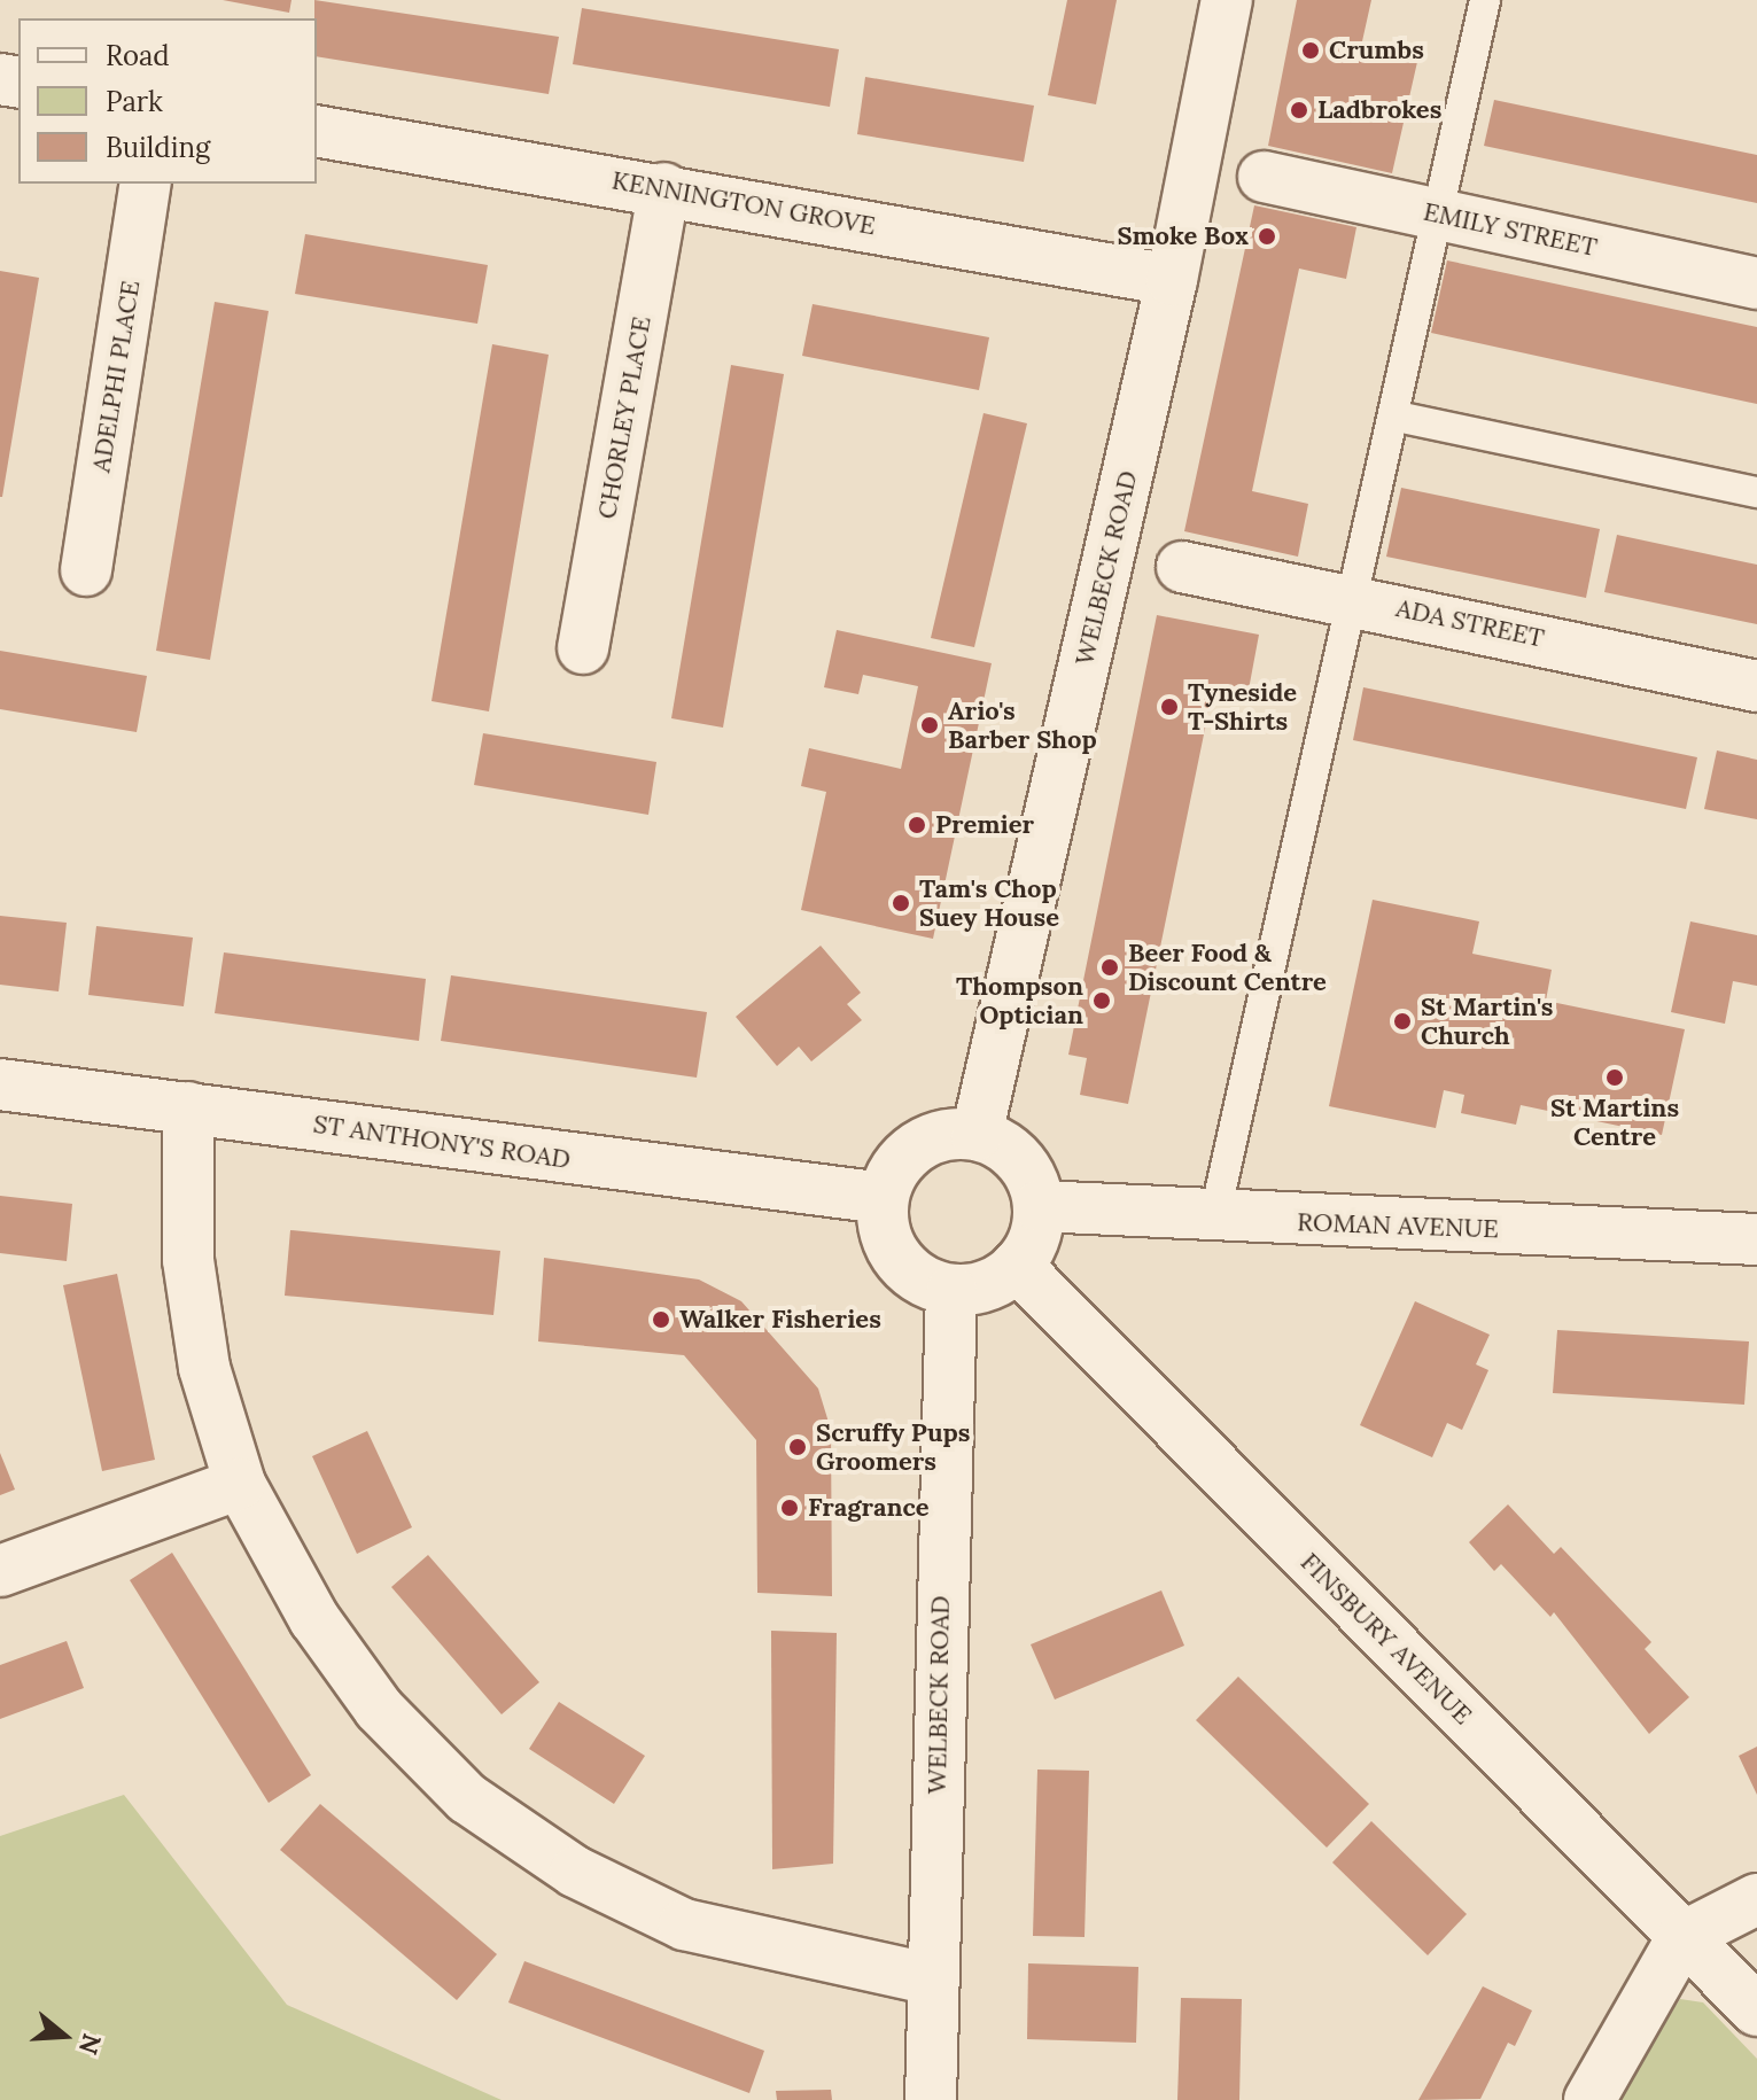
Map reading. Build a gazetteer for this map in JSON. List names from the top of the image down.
{
  "streets": {
    "street": [
      "KENNINGTON GROVE",
      "EMILY STREET",
      "ADELPHI PLACE",
      "CHORLEY PLACE",
      "WELBECK ROAD",
      "ADA STREET",
      "ST ANTHONY'S ROAD",
      "ROMAN AVENUE",
      "FINSBURY AVENUE"
    ]
  },
  "crossings": [
    ["KENNINGTON GROVE", "CHORLEY PLACE"],
    ["KENNINGTON GROVE", "WELBECK ROAD"],
    ["WELBECK ROAD", "ST ANTHONY'S ROAD"],
    ["WELBECK ROAD", "ROMAN AVENUE"],
    ["WELBECK ROAD", "FINSBURY AVENUE"],
    ["ST ANTHONY'S ROAD", "ROMAN AVENUE"],
    ["ST ANTHONY'S ROAD", "FINSBURY AVENUE"],
    ["ROMAN AVENUE", "FINSBURY AVENUE"]
  ],
  "places": [
    "Crumbs",
    "Ladbrokes",
    "Smoke Box",
    "Tyneside T-Shirts",
    "Ario's Barber Shop",
    "Premier",
    "Tam's Chop Suey House",
    "Beer Food & Discount Centre",
    "Thompson Optician",
    "St Martin's Church",
    "St Martins Centre",
    "Walker Fisheries",
    "Scruffy Pups Groomers",
    "Fragrance"
  ],
  "legend": ["Road", "Park", "Building"],
  "north": "right"
}
